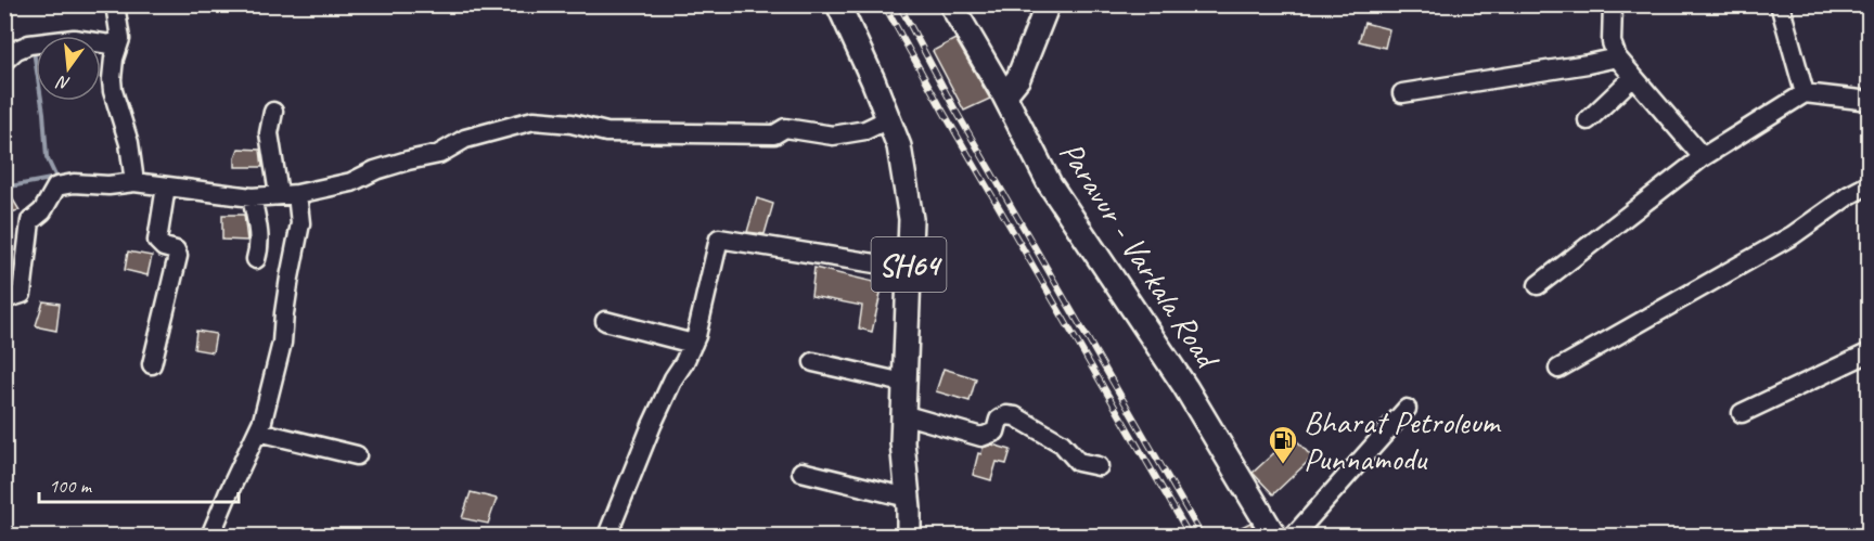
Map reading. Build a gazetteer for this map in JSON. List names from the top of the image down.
{
  "streets": {
    "main road": ["Paravur - Varkala Road", "SH64"]
  },
  "places": {
    "fuel station": ["Bharat Petroleum Punnamodu"]
  },
  "scale_bar": "100 m",
  "north": "bottom"
}
